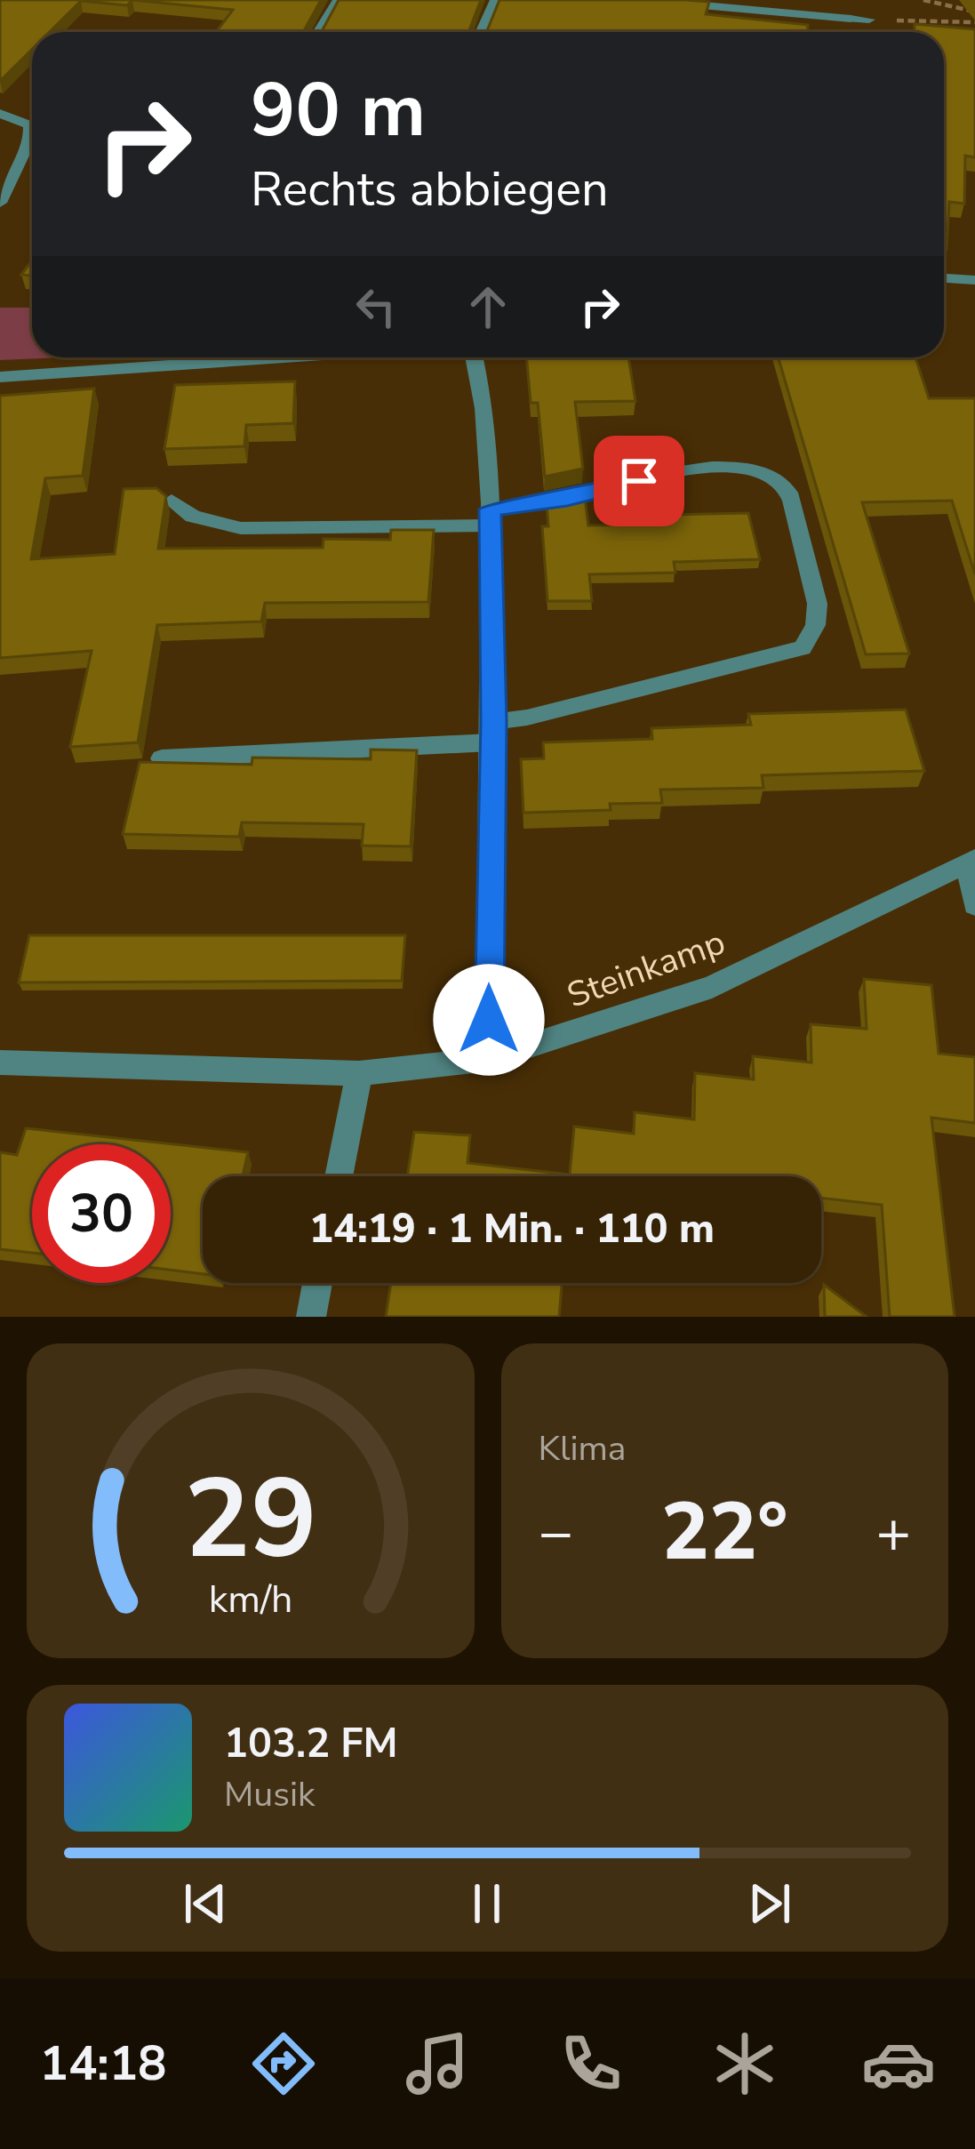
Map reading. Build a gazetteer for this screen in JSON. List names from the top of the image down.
{
  "streets": {
    "street": ["Steinkamp"]
  },
  "page": {
    "turn": ["90 m", "Rechts abbiegen"],
    "limit": "30",
    "trip": "14:19 · 1 Min. · 110 m",
    "tile": "Klima",
    "heat": ["−", "22°", "+"],
    "song": ["103.2 FM", "Musik"],
    "tabs": "14:18",
    "gauge": ["29", "km/h"]
  }
}
